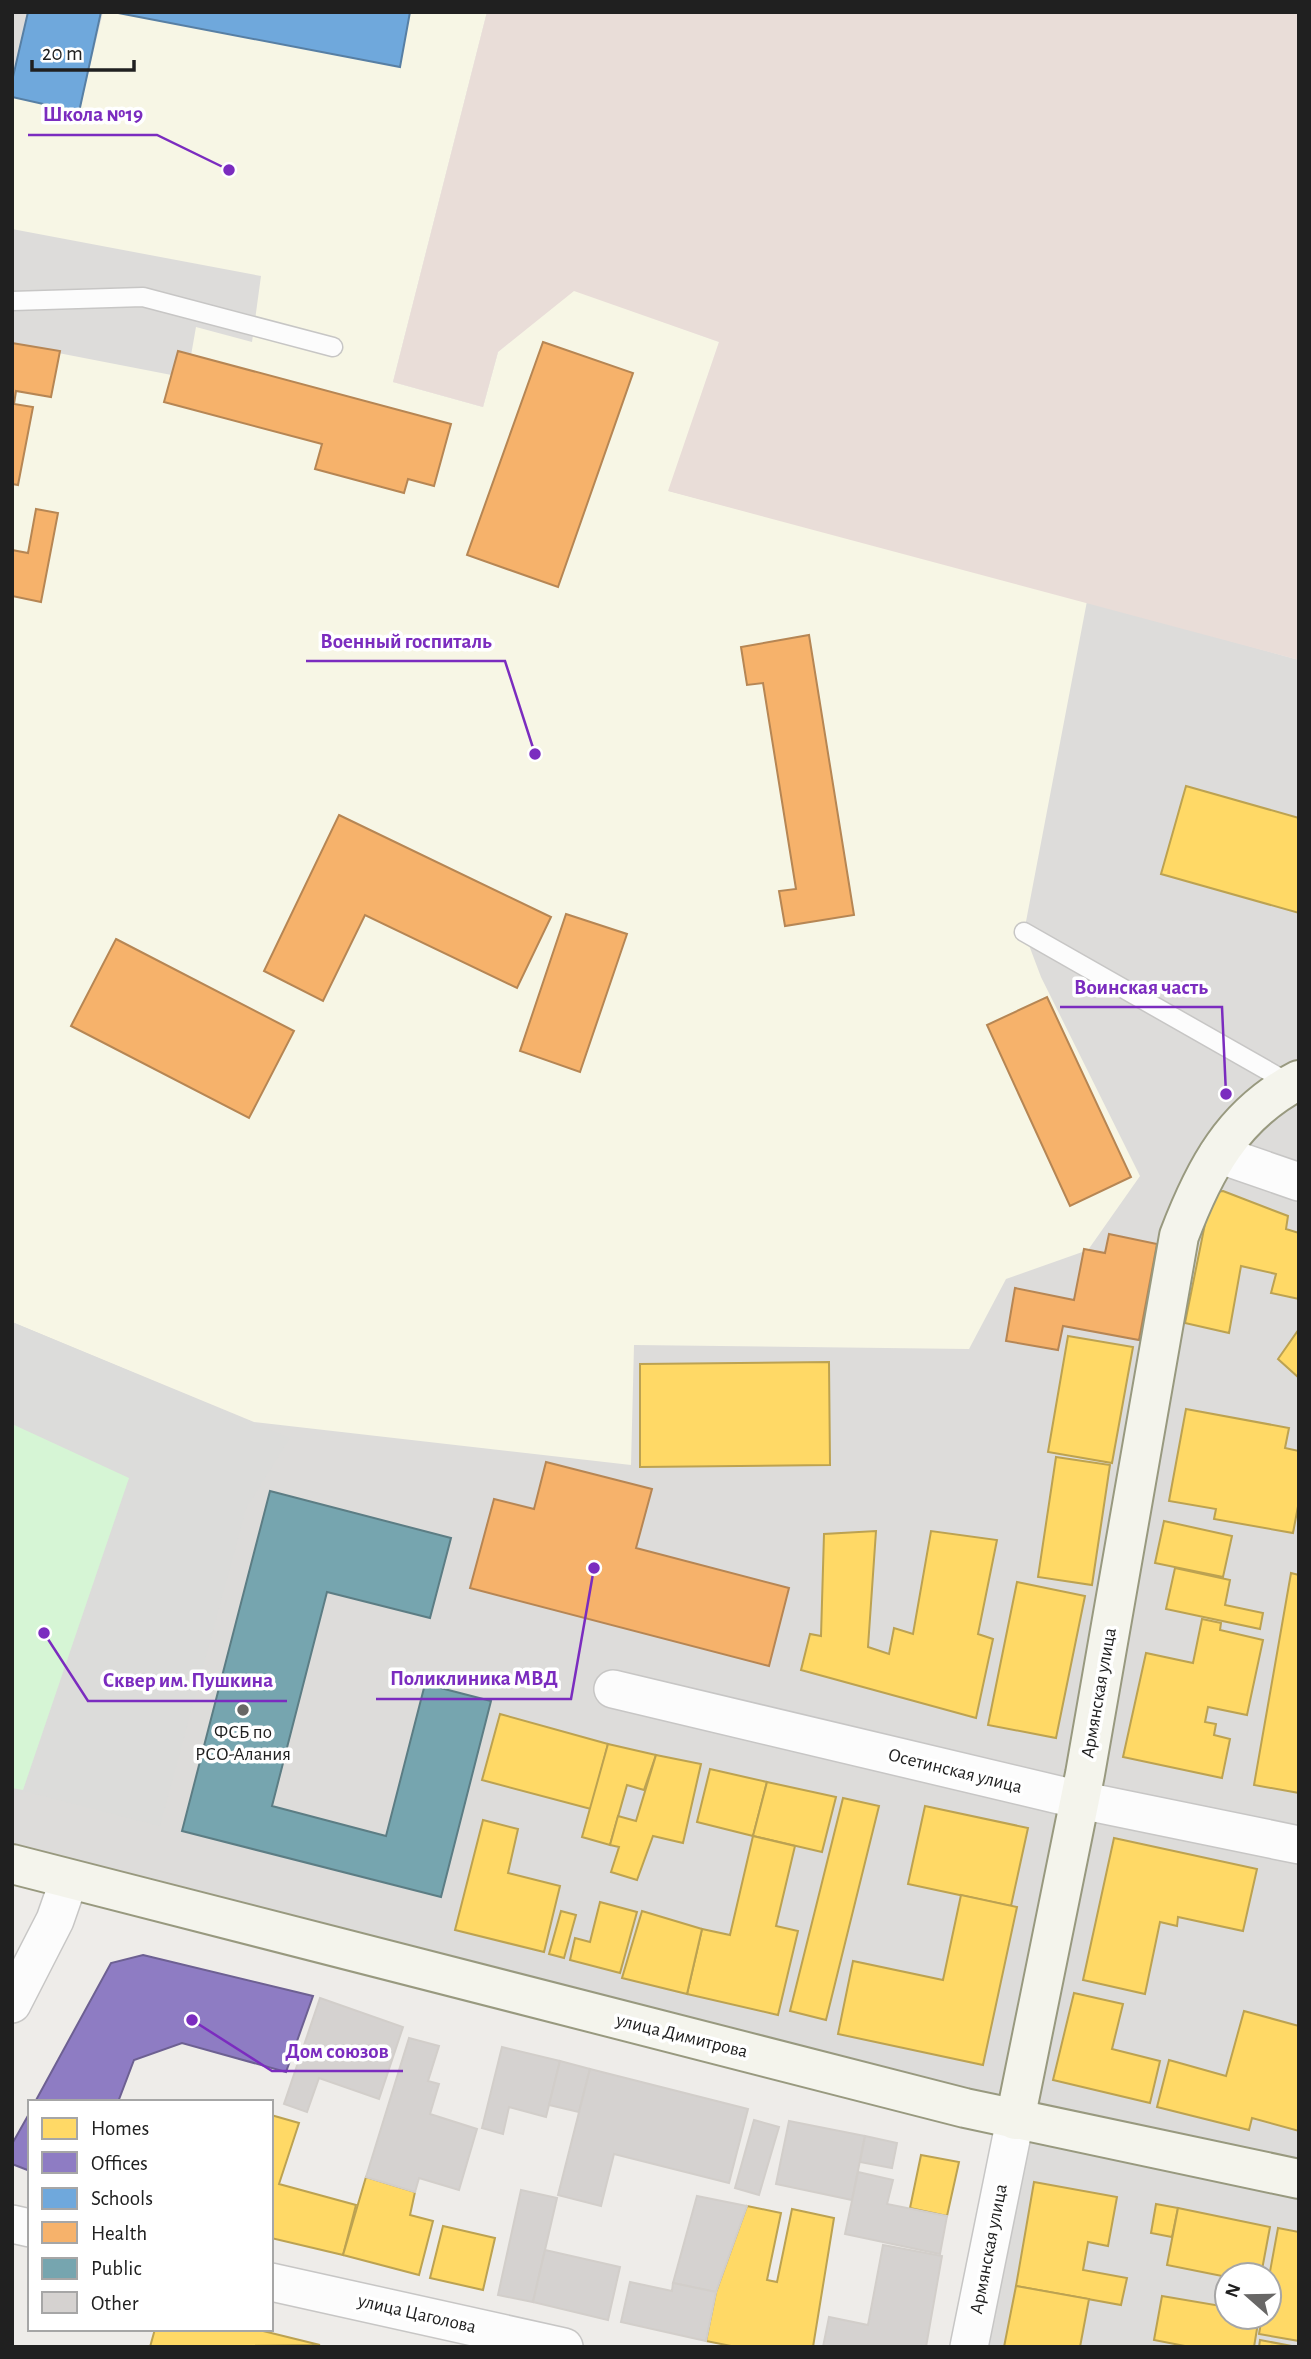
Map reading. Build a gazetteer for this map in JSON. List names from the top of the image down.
{
  "streets": {
    "main road": ["Армянская улица", "улица Димитрова"],
    "street": ["Осетинская улица", "улица Цаголова"]
  },
  "crossings": [
    ["Армянская улица", "Осетинская улица"],
    ["Армянская улица", "улица Димитрова"]
  ],
  "places": [
    "Школа №19",
    "Военный госпиталь",
    "Воинская часть",
    "Поликлиника МВД",
    "Сквер им. Пушкина",
    "ФСБ по РСО-Алания",
    "Дом союзов"
  ],
  "legend": [
    "Homes",
    "Offices",
    "Schools",
    "Health",
    "Public",
    "Other"
  ],
  "scale_bar": "20 m",
  "north": "left"
}
